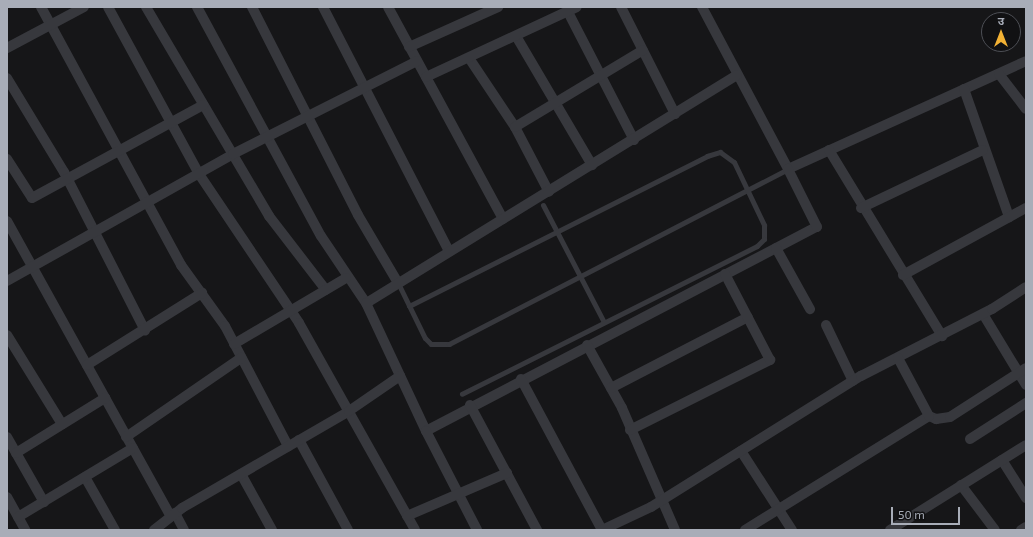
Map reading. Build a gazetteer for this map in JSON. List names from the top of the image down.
{
  "scale_bar": "50 m",
  "north": "top"
}
